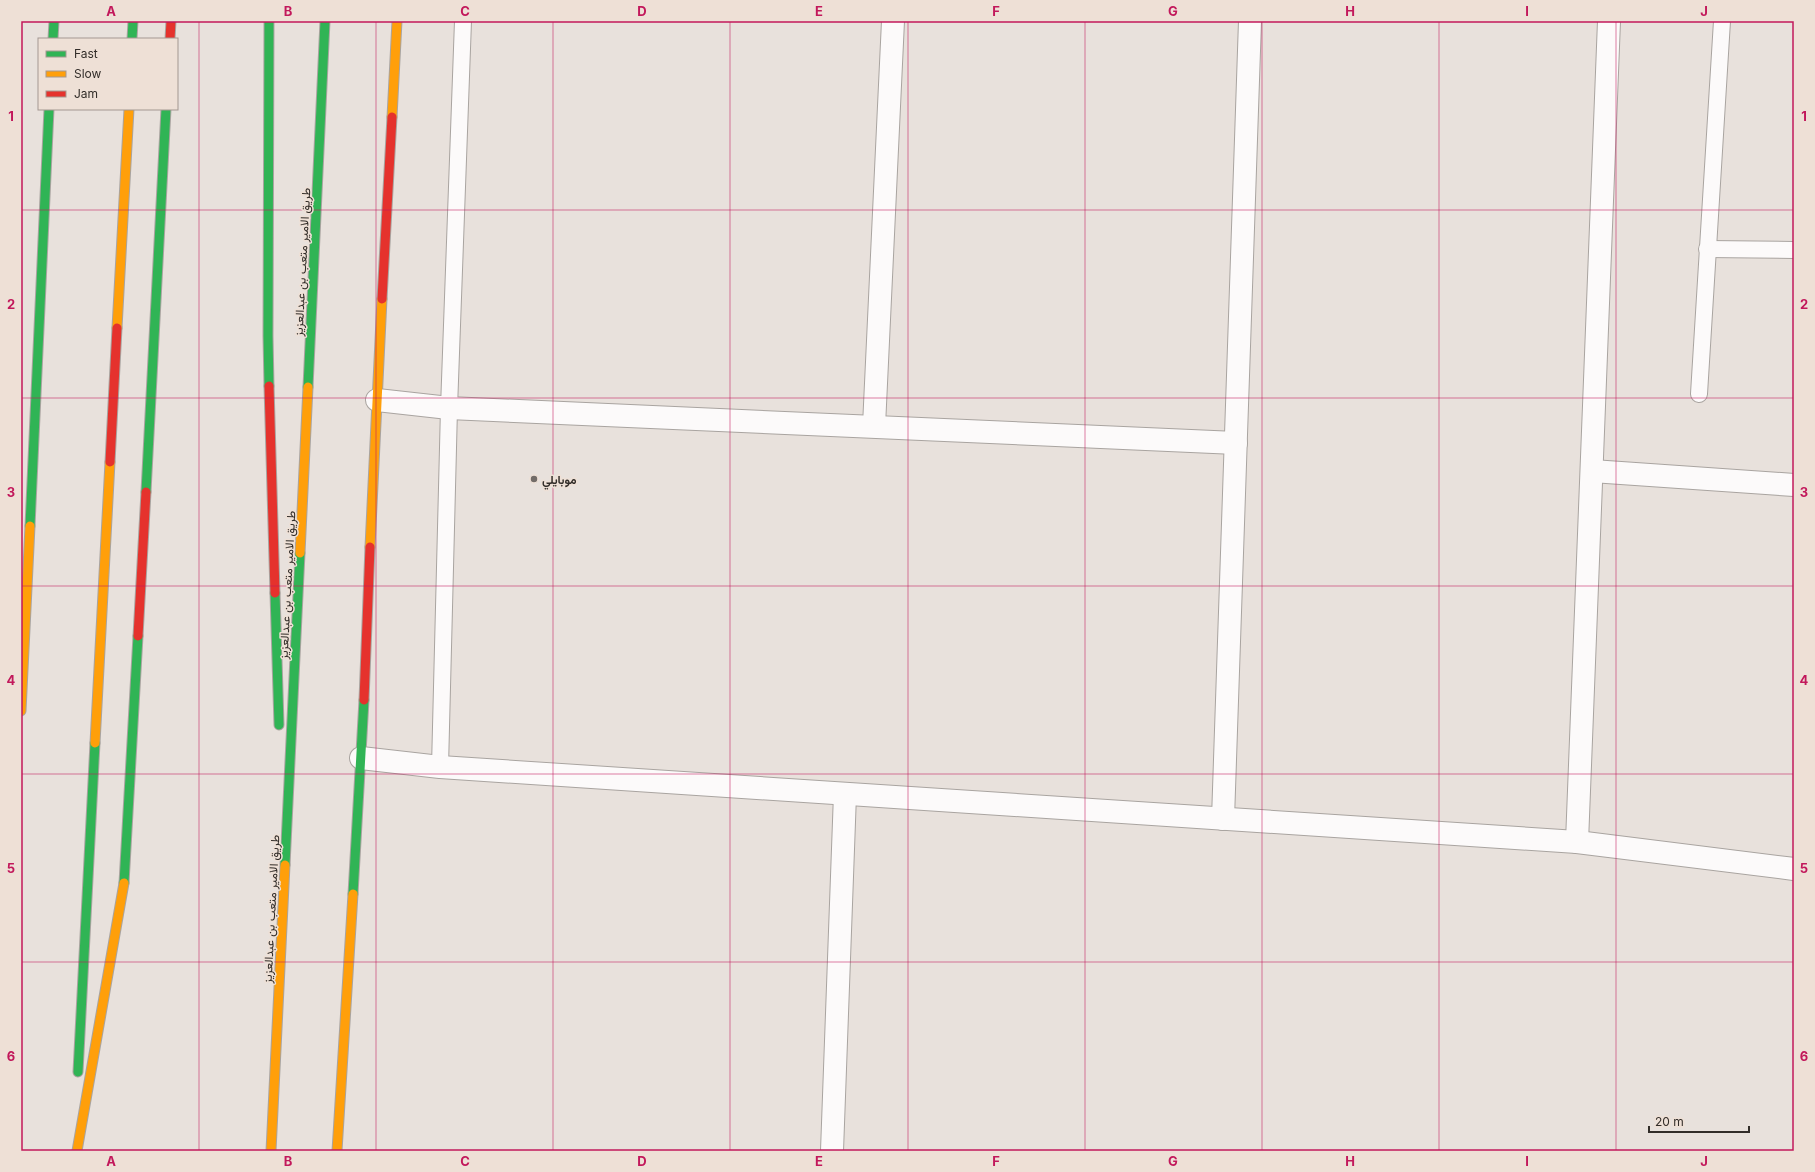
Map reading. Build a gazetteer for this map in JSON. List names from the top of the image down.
{
  "streets": {
    "main road": ["طريق الامير متعب بن عبدالعزيز"]
  },
  "places": ["موبايلي"],
  "legend": ["Fast", "Slow", "Jam"],
  "scale_bar": "20 m",
  "grid": {
    "columns": [
      "A",
      "B",
      "C",
      "D",
      "E",
      "F",
      "G",
      "H",
      "I",
      "J"
    ],
    "rows": [
      "1",
      "2",
      "3",
      "4",
      "5",
      "6"
    ]
  }
}
